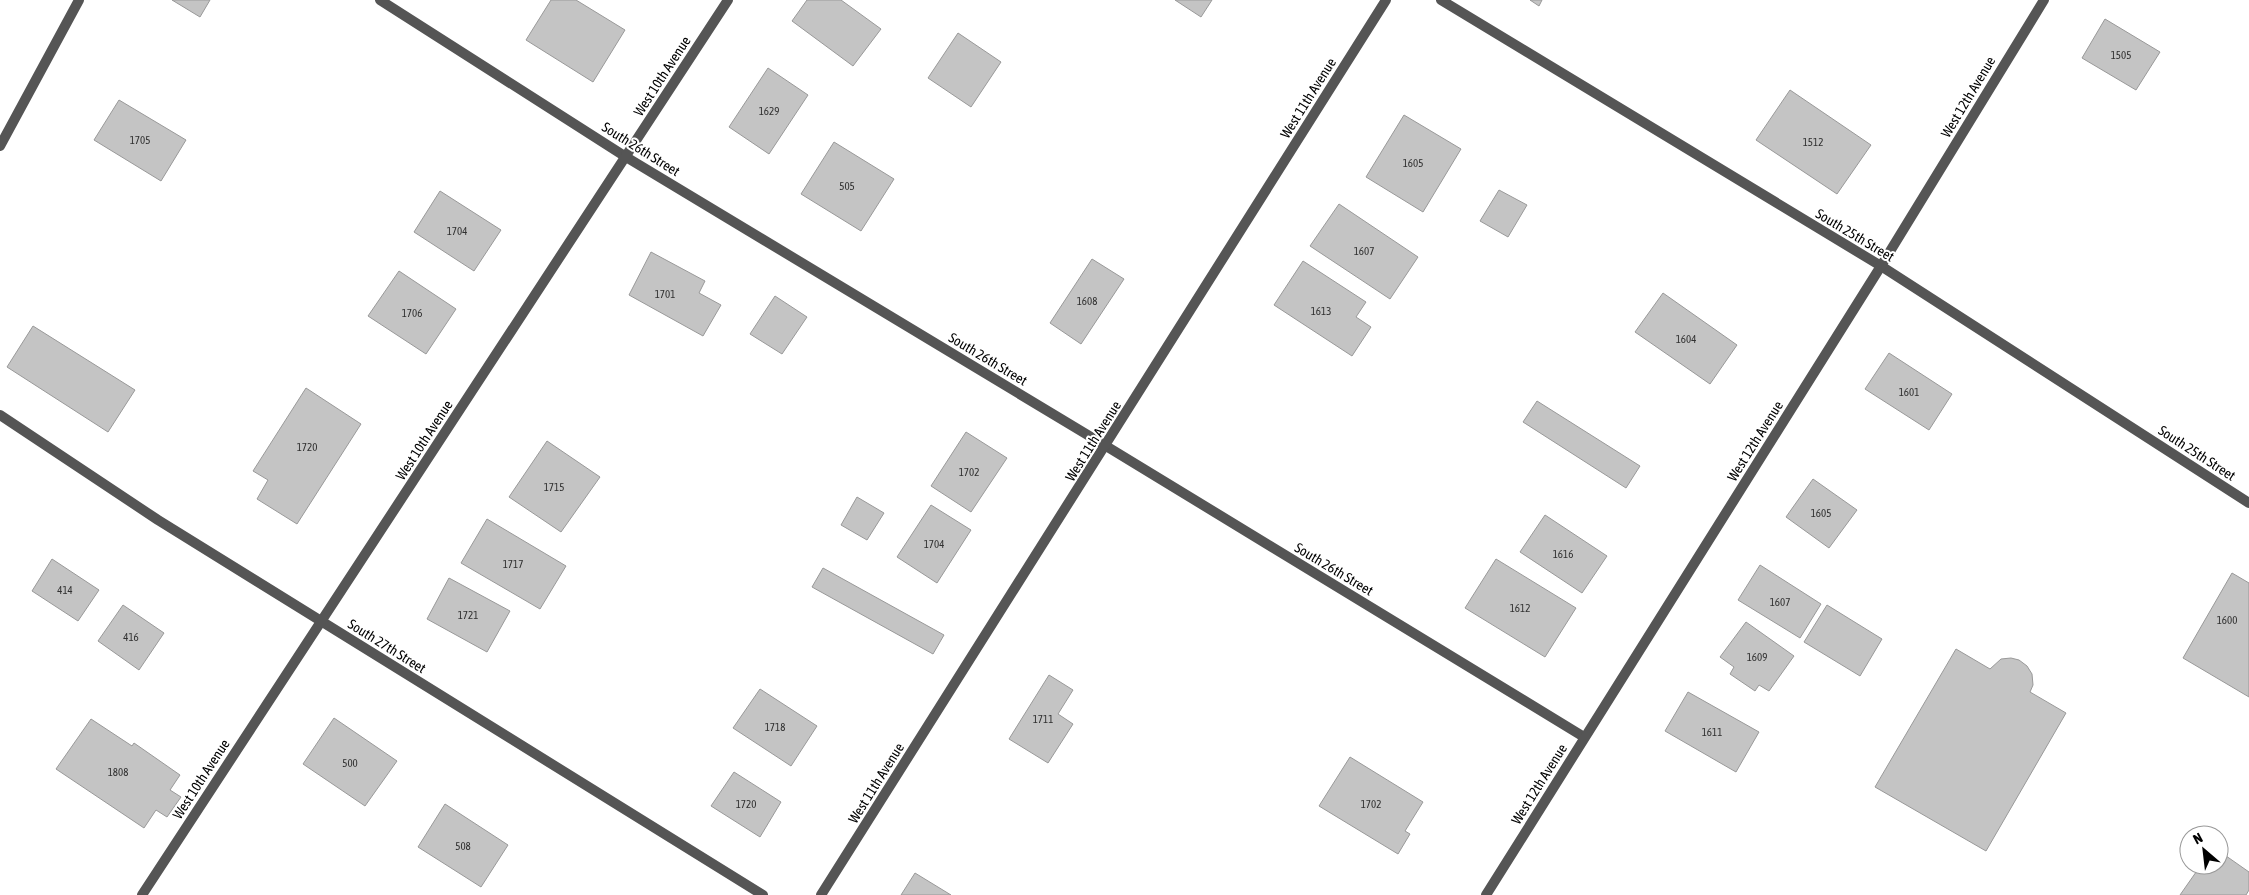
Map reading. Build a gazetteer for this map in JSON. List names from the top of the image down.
{
  "streets": {
    "street": [
      "West 10th Avenue",
      "West 12th Avenue",
      "West 11th Avenue",
      "South 26th Street",
      "South 25th Street",
      "South 27th Street"
    ]
  },
  "crossings": [
    ["West 10th Avenue", "South 26th Street"],
    ["West 10th Avenue", "South 27th Street"],
    ["West 12th Avenue", "South 26th Street"],
    ["West 12th Avenue", "South 25th Street"],
    ["West 11th Avenue", "South 26th Street"]
  ],
  "house_numbers": [
    "1505",
    "1629",
    "1705",
    "1512",
    "1605",
    "505",
    "1704",
    "1607",
    "1701",
    "1608",
    "1613",
    "1706",
    "1604",
    "1601",
    "1720",
    "1702",
    "1715",
    "1605",
    "1704",
    "1616",
    "1717",
    "414",
    "1607",
    "1612",
    "1721",
    "1600",
    "416",
    "1609",
    "1711",
    "1718",
    "1611",
    "500",
    "1808",
    "1720",
    "1702",
    "508"
  ],
  "north": "top left"
}
